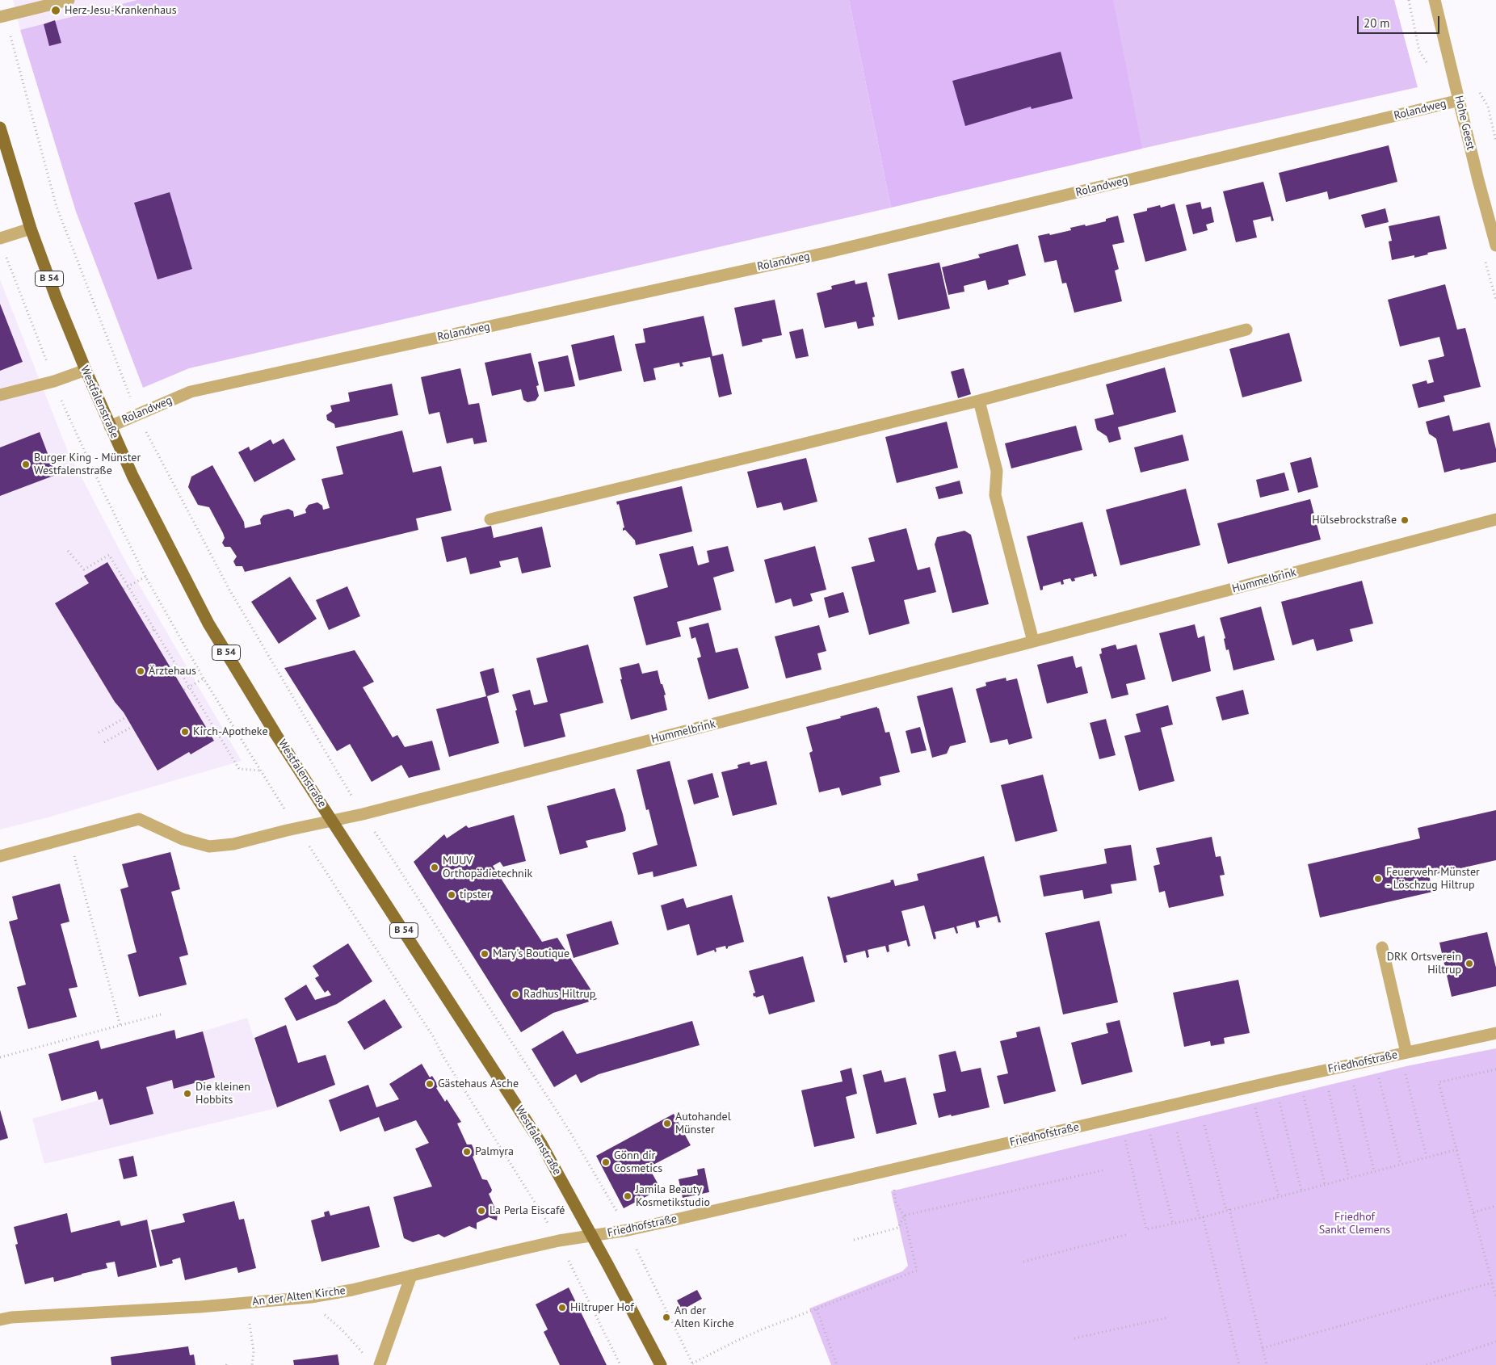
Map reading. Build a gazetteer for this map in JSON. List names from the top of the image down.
{
  "streets": {
    "main road": ["B 54", "Westfalenstraße"],
    "street": [
      "Rolandweg",
      "Hohe Geest",
      "Hummelbrink",
      "Friedhofstraße",
      "An der Alten Kirche"
    ]
  },
  "crossings": [
    ["Rolandweg", "Hohe Geest"],
    ["Rolandweg", "Westfalenstraße"],
    ["Westfalenstraße", "Hummelbrink"],
    ["Westfalenstraße", "Friedhofstraße"],
    ["Westfalenstraße", "An der Alten Kirche"],
    ["Friedhofstraße", "An der Alten Kirche"]
  ],
  "parks": ["Friedhof Sankt Clemens"],
  "places": [
    "Herz-Jesu-Krankenhaus",
    "Burger King - Münster Westfalenstraße",
    "Hülsebrockstraße",
    "Ärztehaus",
    "Kirch-Apotheke",
    "MUUV Orthopädietechnik",
    "Feuerwehr Münster - Löschzug Hiltrup",
    "tipster",
    "Mary's Boutique",
    "DRK Ortsverein Hiltrup",
    "Radhus Hiltrup",
    "Gästehaus Asche",
    "Die kleinen Hobbits",
    "Autohandel Münster",
    "Palmyra",
    "Gönn dir Cosmetics",
    "Jamila Beauty Kosmetikstudio",
    "La Perla Eiscafé",
    "Hiltruper Hof",
    "An der Alten Kirche"
  ],
  "scale_bar": "20 m"
}
